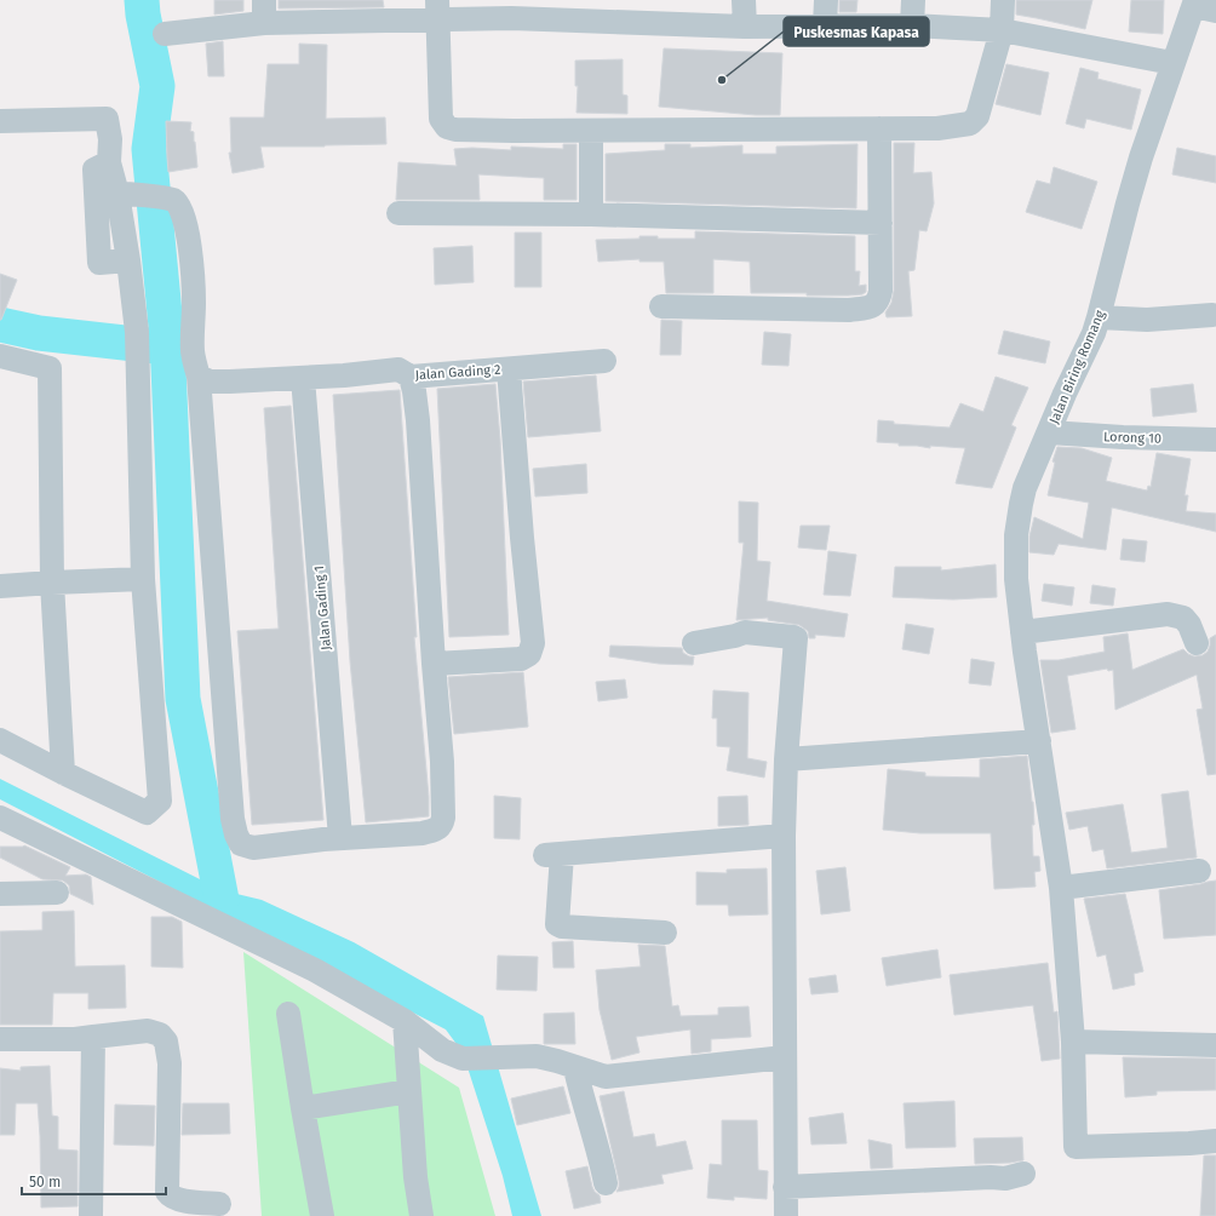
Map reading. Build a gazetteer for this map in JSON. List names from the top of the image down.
{
  "streets": {
    "street": [
      "Jalan Biring Romang",
      "Jalan Gading 2",
      "Lorong 10",
      "Jalan Gading 1"
    ]
  },
  "crossings": [
    ["Jalan Biring Romang", "Lorong 10"],
    ["Jalan Gading 2", "Jalan Gading 1"]
  ],
  "places": ["Puskesmas Kapasa"],
  "scale_bar": "50 m"
}
